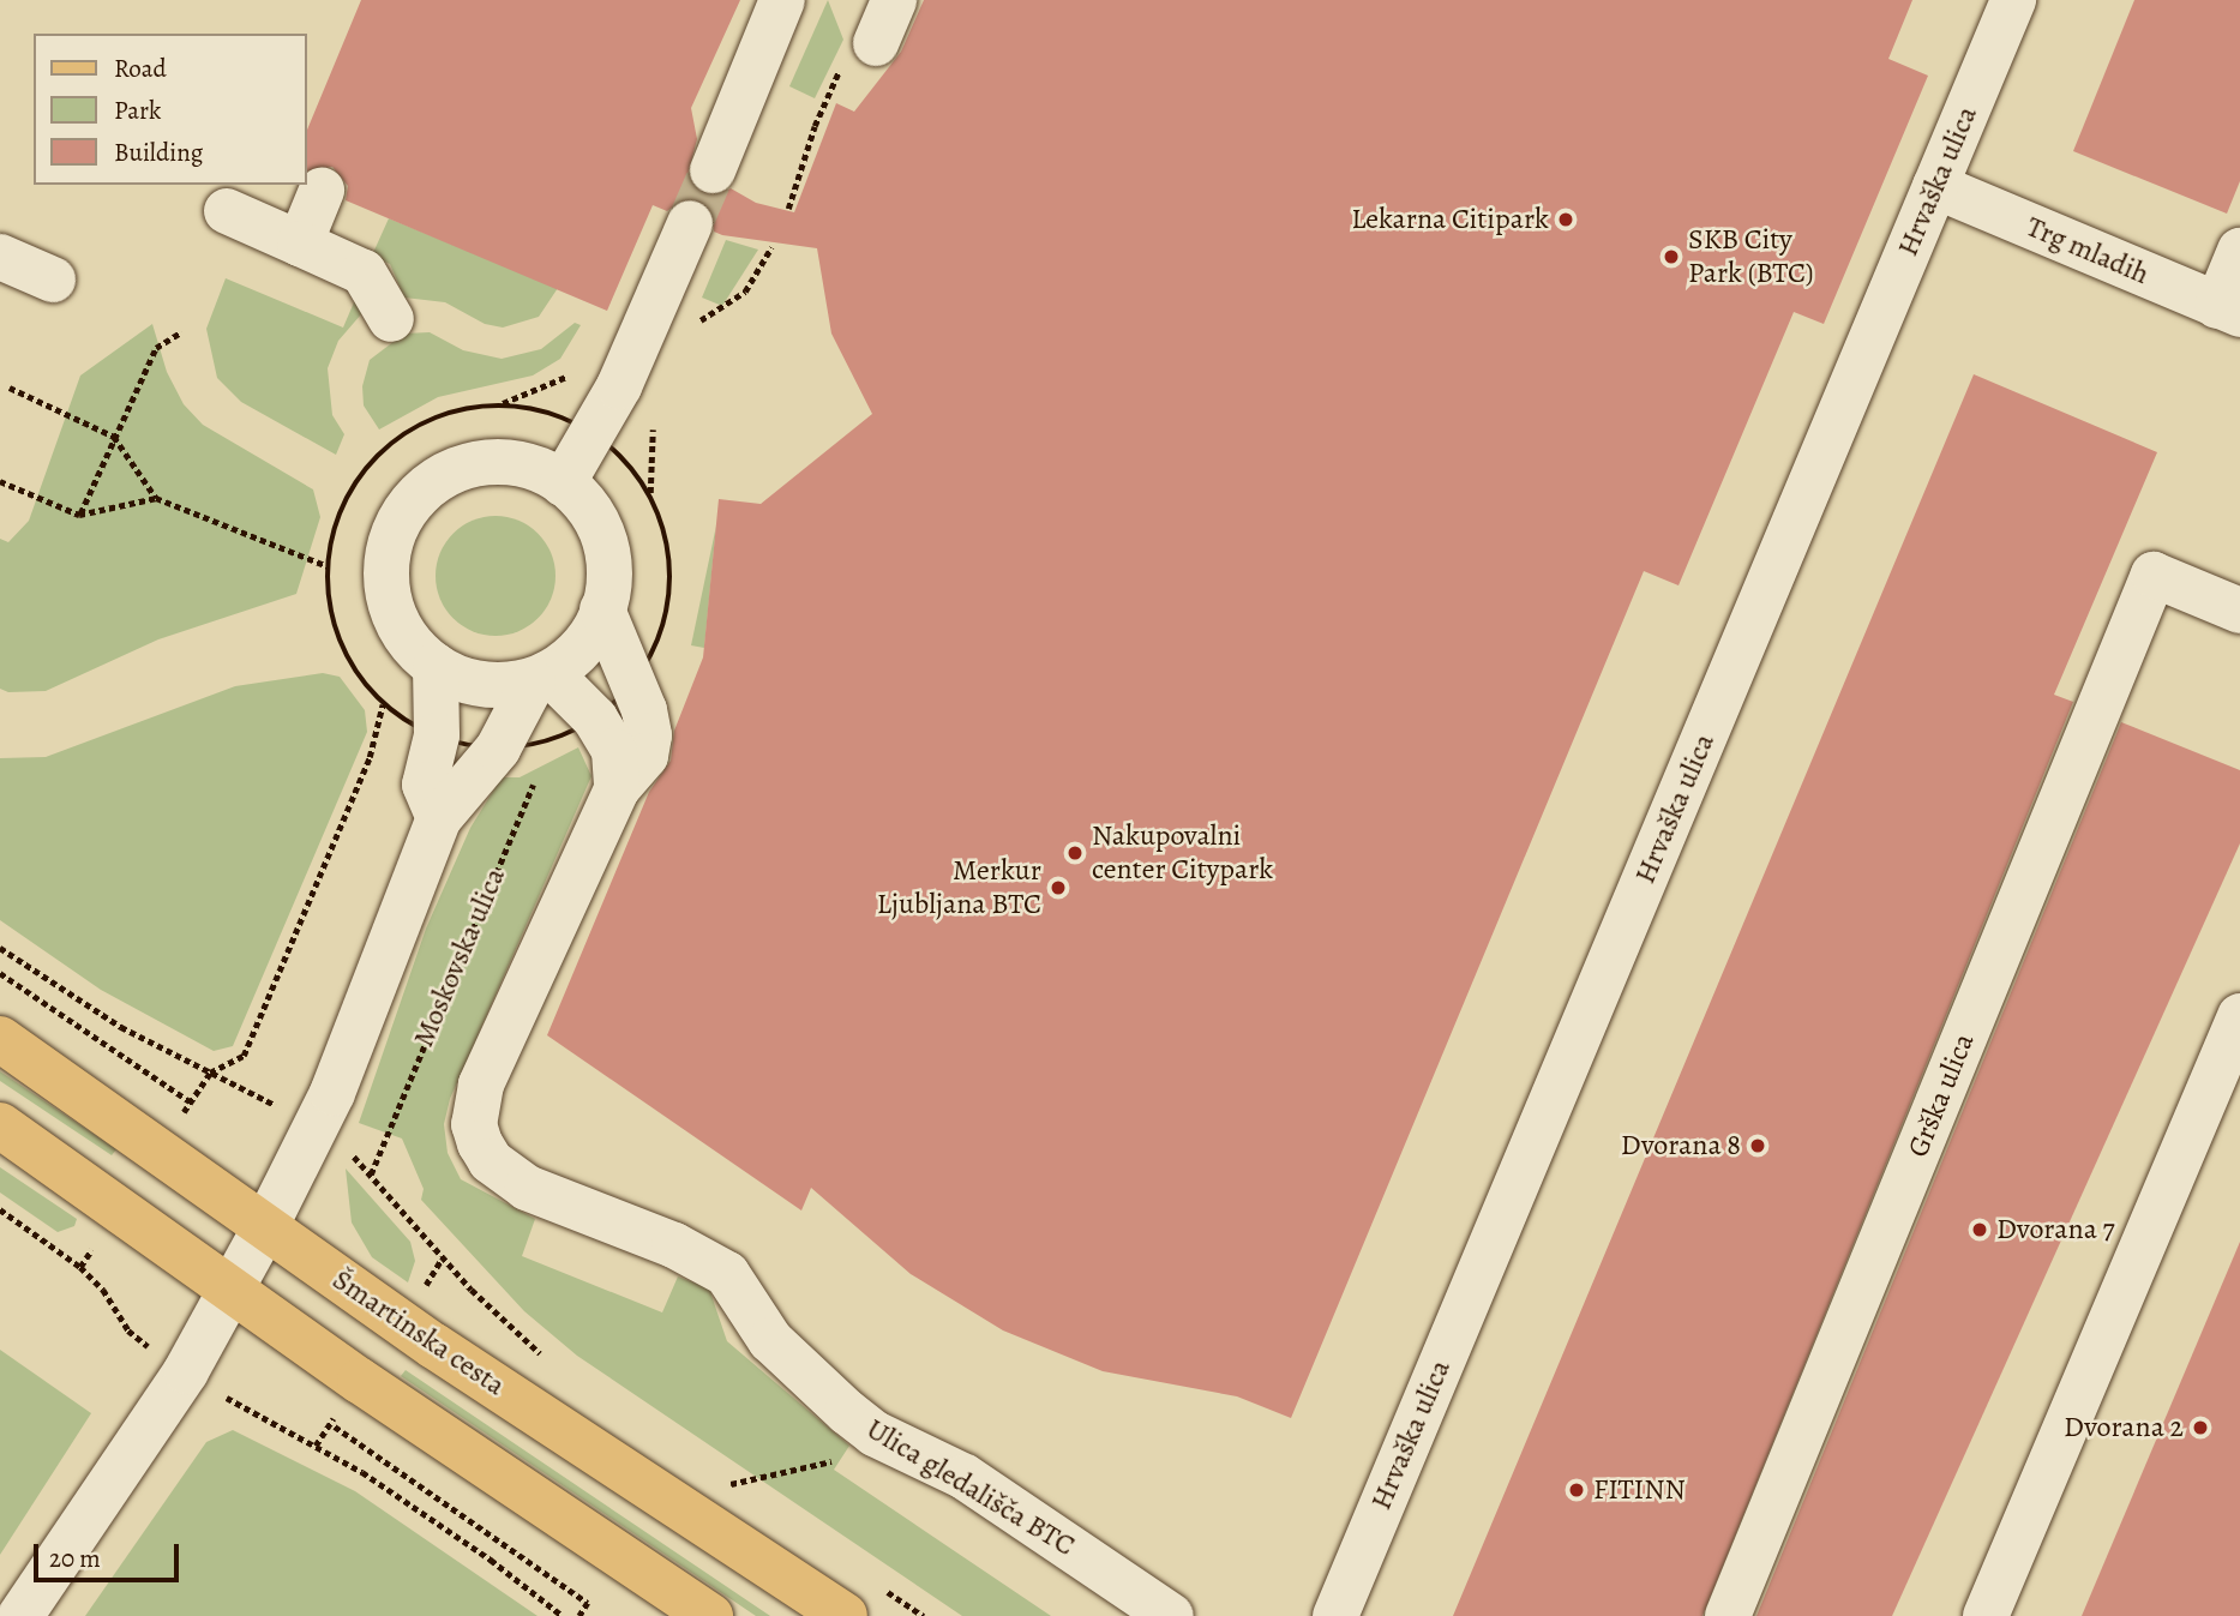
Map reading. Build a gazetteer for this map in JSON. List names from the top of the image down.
{
  "streets": {
    "main road": ["Šmartinska cesta"],
    "street": [
      "Hrvaška ulica",
      "Trg mladih",
      "Grška ulica",
      "Ulica gledališča BTC"
    ],
    "path": ["Moskovska ulica"]
  },
  "crossings": [
    ["Hrvaška ulica", "Trg mladih"]
  ],
  "places": [
    "Lekarna Citipark",
    "SKB City Park (BTC)",
    "Nakupovalni center Citypark",
    "Merkur Ljubljana BTC",
    "Dvorana 8",
    "Dvorana 7",
    "Dvorana 2",
    "FITINN"
  ],
  "legend": ["Road", "Park", "Building"],
  "scale_bar": "20 m"
}
